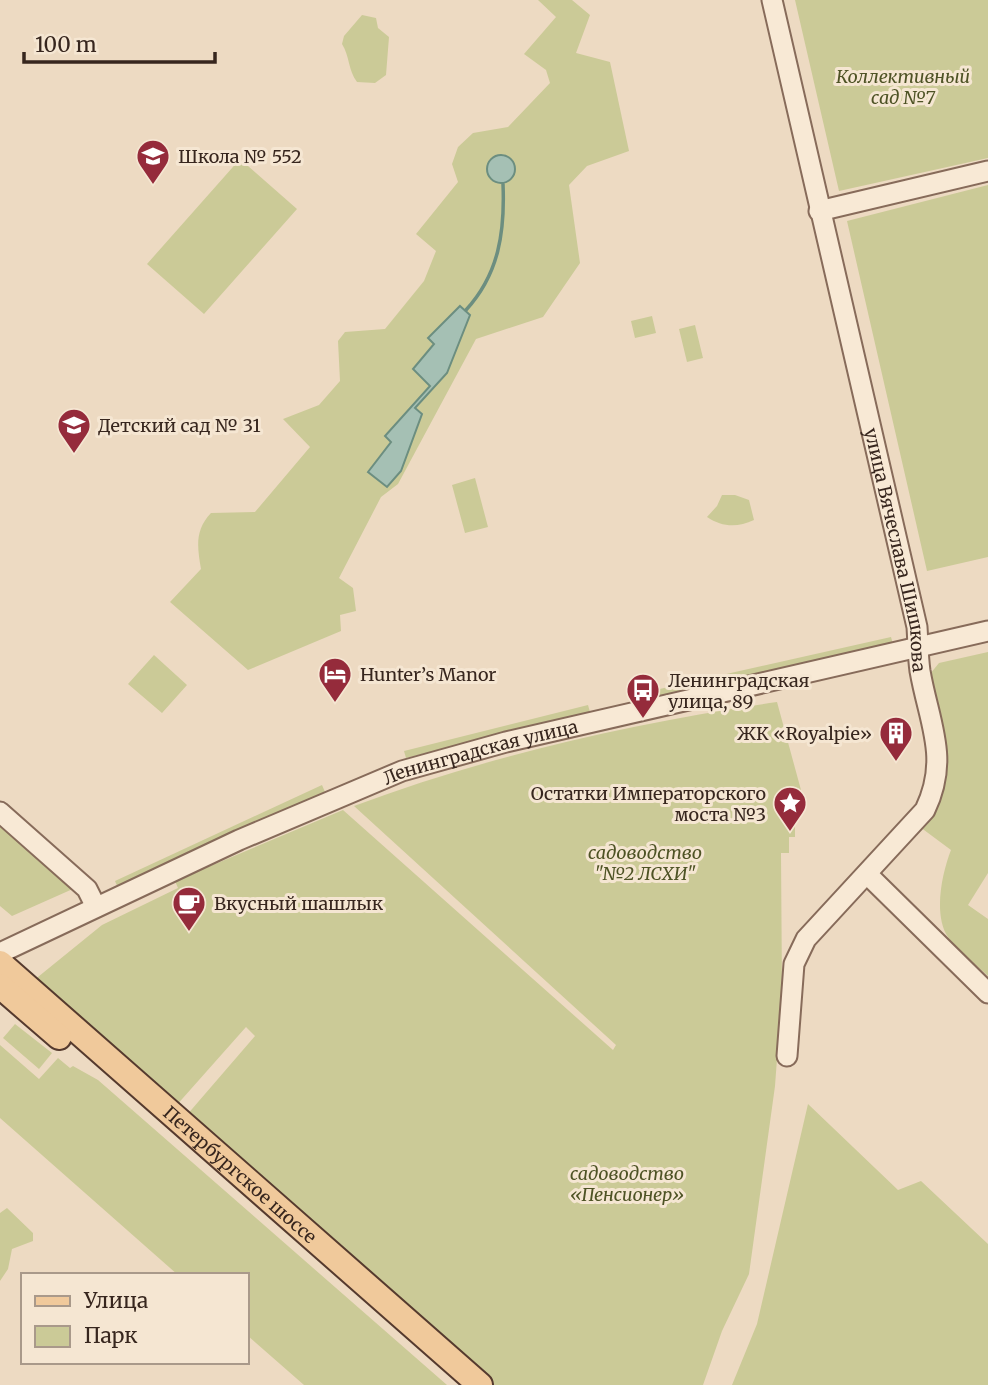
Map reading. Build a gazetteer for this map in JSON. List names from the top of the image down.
{
  "streets": {
    "main road": ["Петербургское шоссе"],
    "street": ["улица Вячеслава Шишкова", "Ленинградская улица"]
  },
  "crossings": [
    ["улица Вячеслава Шишкова", "Ленинградская улица"]
  ],
  "parks": ["Коллективный сад №7", "садоводство \"№2 ЛСХИ\"", "садоводство «Пенсионер»"],
  "places": {
    "school or university": ["Школа № 552", "Детский сад № 31"],
    "hotel": ["Hunter’s Manor"],
    "bus stop": ["Ленинградская улица, 89"],
    "building": ["ЖК «Royalpie»"],
    "place": ["Остатки Императорского моста №3"],
    "cafe": ["Вкусный шашлык"]
  },
  "legend": ["Улица", "Парк"],
  "scale_bar": "100 m"
}
